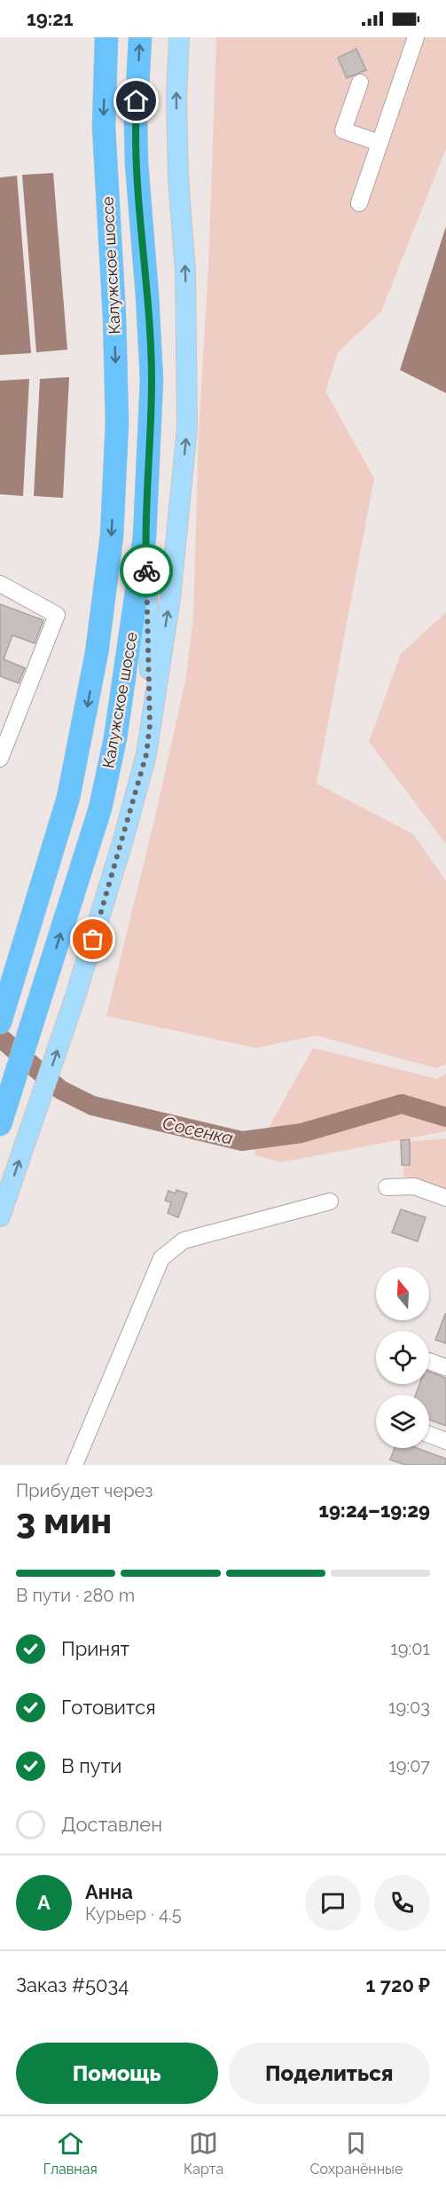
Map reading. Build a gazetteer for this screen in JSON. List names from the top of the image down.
{
  "streets": {
    "highway": ["Калужское шоссе"]
  },
  "water": ["Сосенка"],
  "north": "top",
  "page": {
    "status": "19:21",
    "heading": ["3 мин", "Прибудет через", "19:24–19:29"],
    "panel": [
      "Анна",
      "Курьер · 4.5",
      "Заказ #5034",
      "1 720 ₽"
    ],
    "bar": "В пути · 280 m",
    "list": [
      ["Принят", "19:01"],
      ["Готовится", "19:03"],
      ["В пути", "19:07"],
      "Доставлен"
    ],
    "round": "А",
    "buttons": ["Помощь", "Поделиться"],
    "tabs": ["Главная", "Карта", "Сохранённые"]
  }
}
